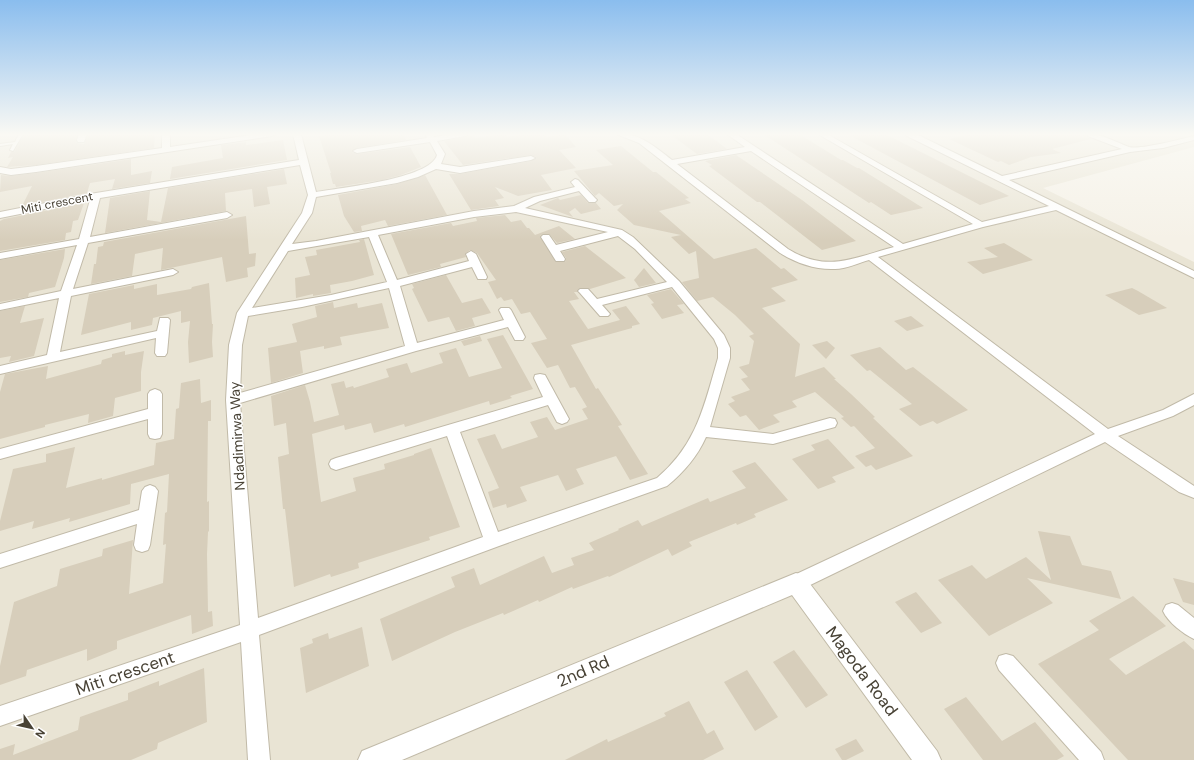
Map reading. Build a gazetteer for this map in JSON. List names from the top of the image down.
{
  "streets": {
    "street": [
      "Miti crescent",
      "Ndadimirwa Way",
      "2nd Rd",
      "Magoda Road"
    ]
  },
  "crossings": [
    ["Miti crescent", "Ndadimirwa Way"],
    ["2nd Rd", "Magoda Road"]
  ],
  "north": "bottom right"
}
